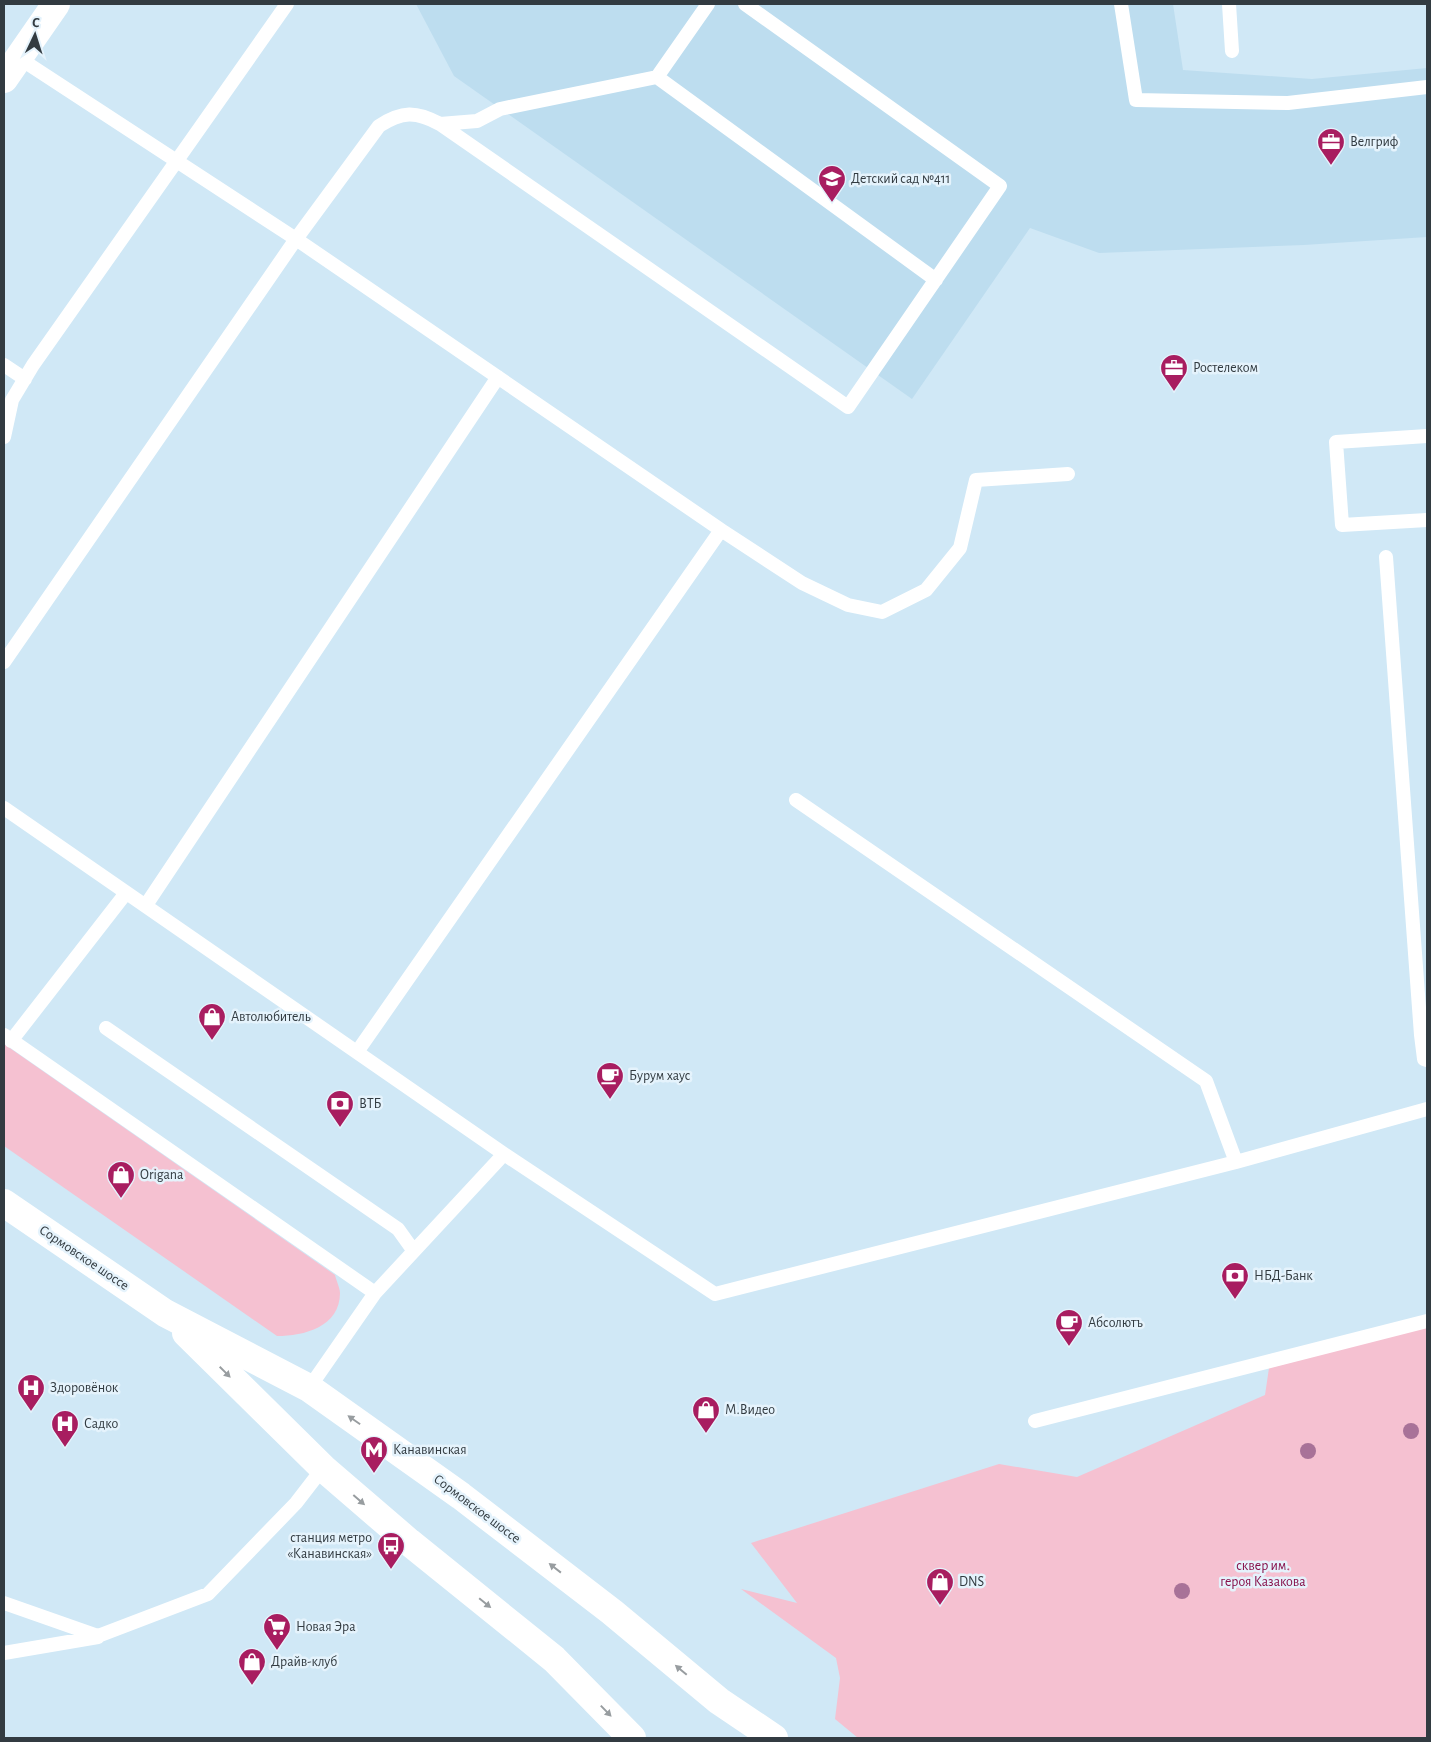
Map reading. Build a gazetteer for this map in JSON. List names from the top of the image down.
{
  "streets": {
    "main road": ["Сормовское шоссе"]
  },
  "parks": ["сквер им. героя Казакова"],
  "places": {
    "office": ["Велгриф", "Ростелеком"],
    "school or university": ["Детский сад №411"],
    "shop": [
      "Автолюбитель",
      "Origana",
      "М.Видео",
      "DNS",
      "Драйв-клуб"
    ],
    "cafe": ["Бурум хаус", "Абсолютъ"],
    "bank": ["ВТБ", "НБД-Банк"],
    "hospital": ["Здоровёнок", "Садко"],
    "metro station": ["Канавинская"],
    "bus stop": ["станция метро «Канавинская»"],
    "supermarket": ["Новая Эра"]
  },
  "north": "top"
}
